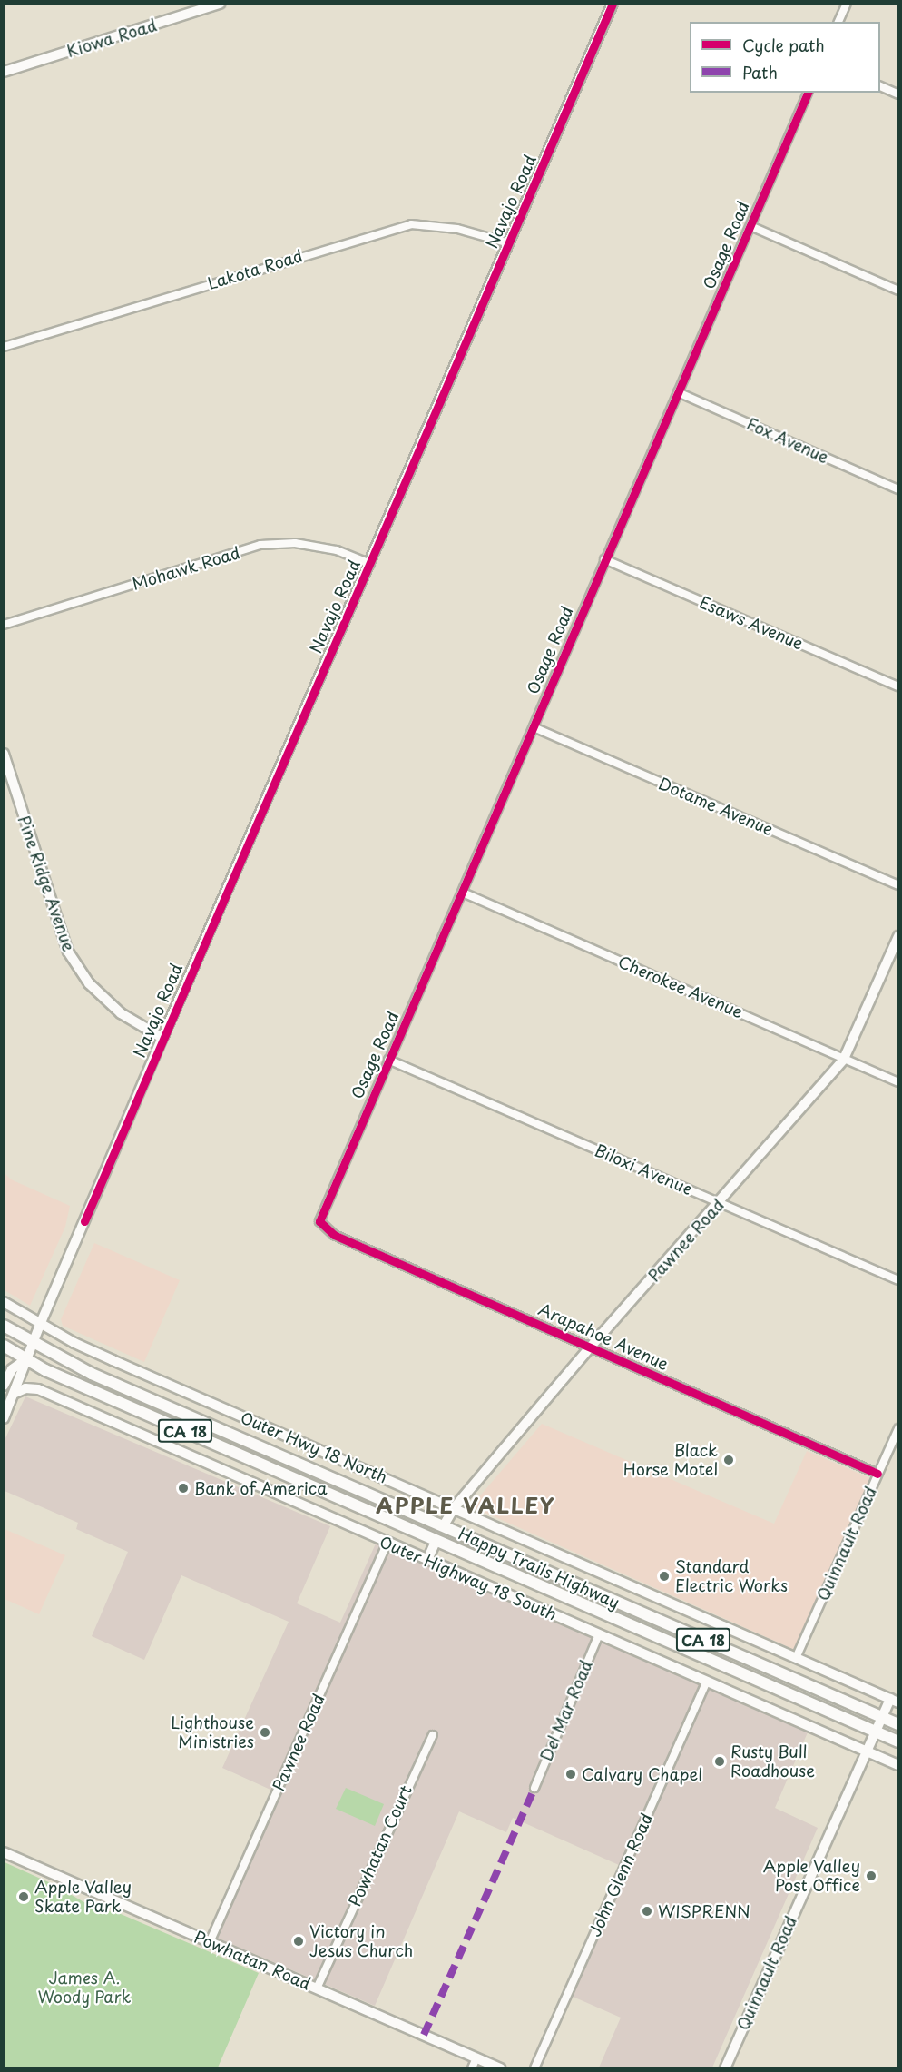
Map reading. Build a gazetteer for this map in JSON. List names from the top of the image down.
{
  "streets": {
    "main road": ["CA 18", "Happy Trails Highway"],
    "street": [
      "Kiowa Road",
      "Navajo Road",
      "Osage Road",
      "Lakota Road",
      "Fox Avenue",
      "Mohawk Road",
      "Esaws Avenue",
      "Dotame Avenue",
      "Pine Ridge Avenue",
      "Cherokee Avenue",
      "Biloxi Avenue",
      "Pawnee Road",
      "Arapahoe Avenue",
      "Outer Hwy 18 North",
      "Quinnault Road",
      "Outer Highway 18 South",
      "Del Mar Road",
      "Powhatan Court",
      "John Glenn Road",
      "Powhatan Road"
    ]
  },
  "crossings": [
    ["Navajo Road", "Lakota Road"],
    ["Navajo Road", "Mohawk Road"],
    ["Navajo Road", "Pine Ridge Avenue"],
    ["Navajo Road", "Outer Hwy 18 North"],
    ["Navajo Road", "Happy Trails Highway"],
    ["Osage Road", "Fox Avenue"],
    ["Osage Road", "Esaws Avenue"],
    ["Osage Road", "Dotame Avenue"],
    ["Osage Road", "Cherokee Avenue"],
    ["Osage Road", "Biloxi Avenue"],
    ["Osage Road", "Arapahoe Avenue"],
    ["Cherokee Avenue", "Pawnee Road"],
    ["Biloxi Avenue", "Pawnee Road"],
    ["Pawnee Road", "Arapahoe Avenue"],
    ["Pawnee Road", "Outer Hwy 18 North"],
    ["Pawnee Road", "Happy Trails Highway"],
    ["Pawnee Road", "Outer Highway 18 South"],
    ["Pawnee Road", "Powhatan Road"],
    ["Arapahoe Avenue", "Quinnault Road"],
    ["Outer Hwy 18 North", "Quinnault Road"],
    ["Quinnault Road", "Happy Trails Highway"],
    ["Quinnault Road", "Outer Highway 18 South"],
    ["Outer Highway 18 South", "Del Mar Road"],
    ["Outer Highway 18 South", "John Glenn Road"],
    ["Powhatan Court", "Powhatan Road"]
  ],
  "districts": ["APPLE VALLEY"],
  "parks": ["James A. Woody Park"],
  "places": [
    "Black Horse Motel",
    "Bank of America",
    "Standard Electric Works",
    "Lighthouse Ministries",
    "Rusty Bull Roadhouse",
    "Calvary Chapel",
    "Apple Valley Post Office",
    "Apple Valley Skate Park",
    "WISPRENN",
    "Victory in Jesus Church"
  ],
  "legend": ["Cycle path", "Path"]
}
